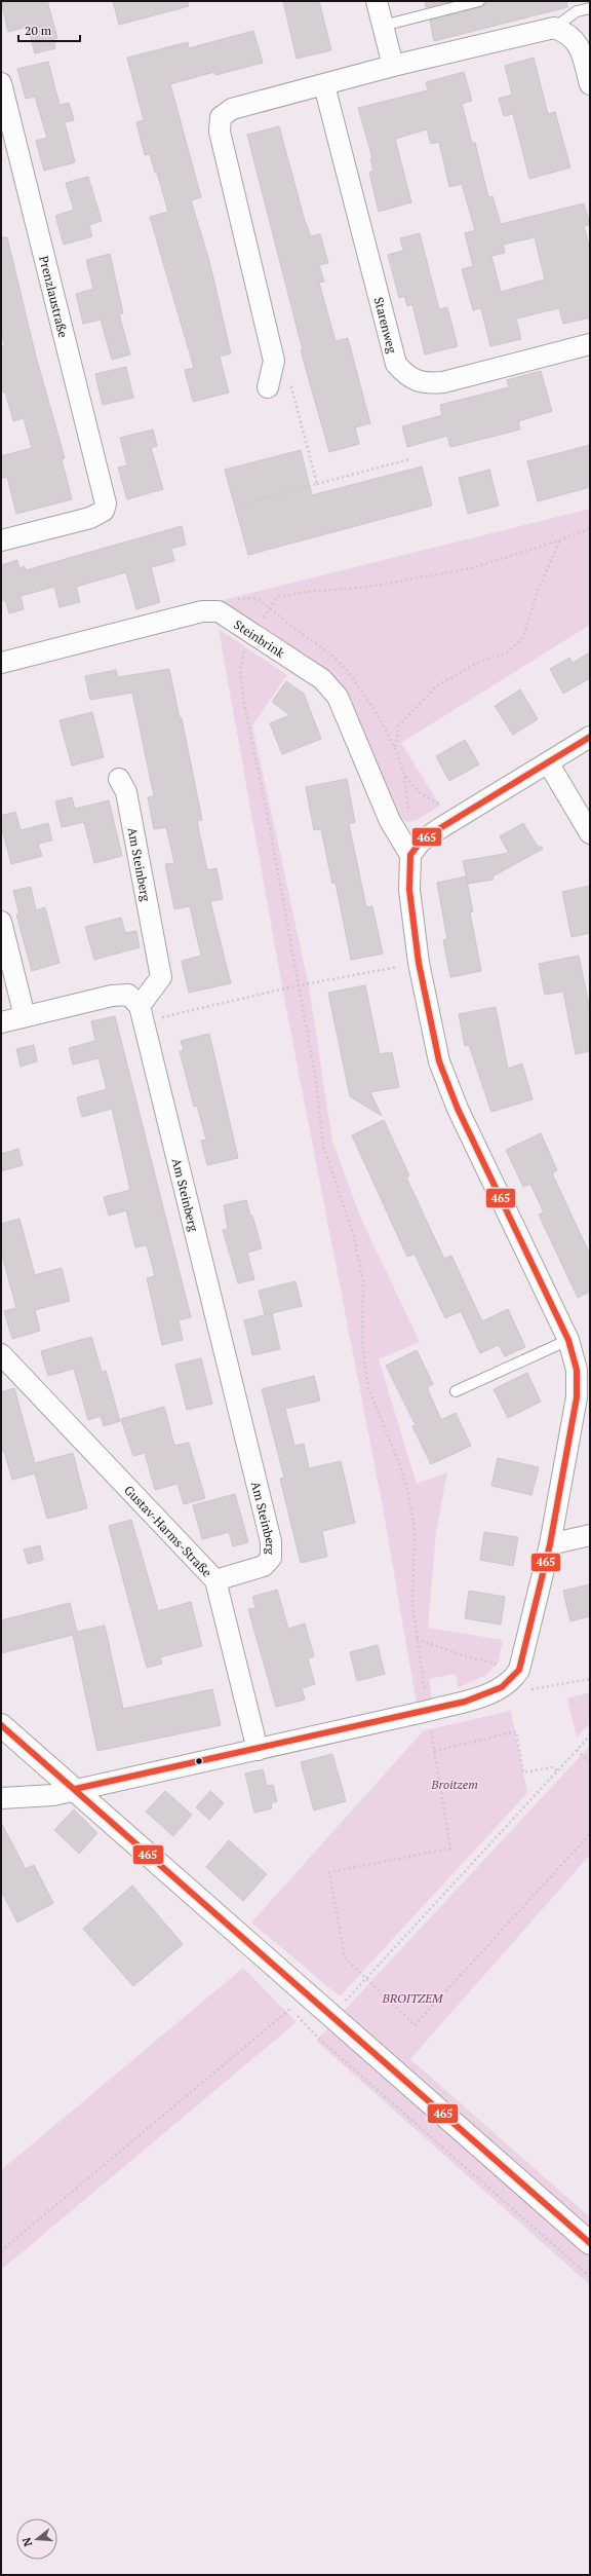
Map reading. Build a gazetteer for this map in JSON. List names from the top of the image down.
{
  "streets": {
    "street": [
      "Prenzlaustraße",
      "Starenweg",
      "Steinbrink",
      "Am Steinberg",
      "Gustav-Harms-Straße"
    ]
  },
  "crossings": [
    ["Am Steinberg", "Gustav-Harms-Straße"]
  ],
  "parks": ["Broitzem", "BROITZEM"],
  "lines": ["transit line 465"],
  "scale_bar": "20 m",
  "north": "left"
}
